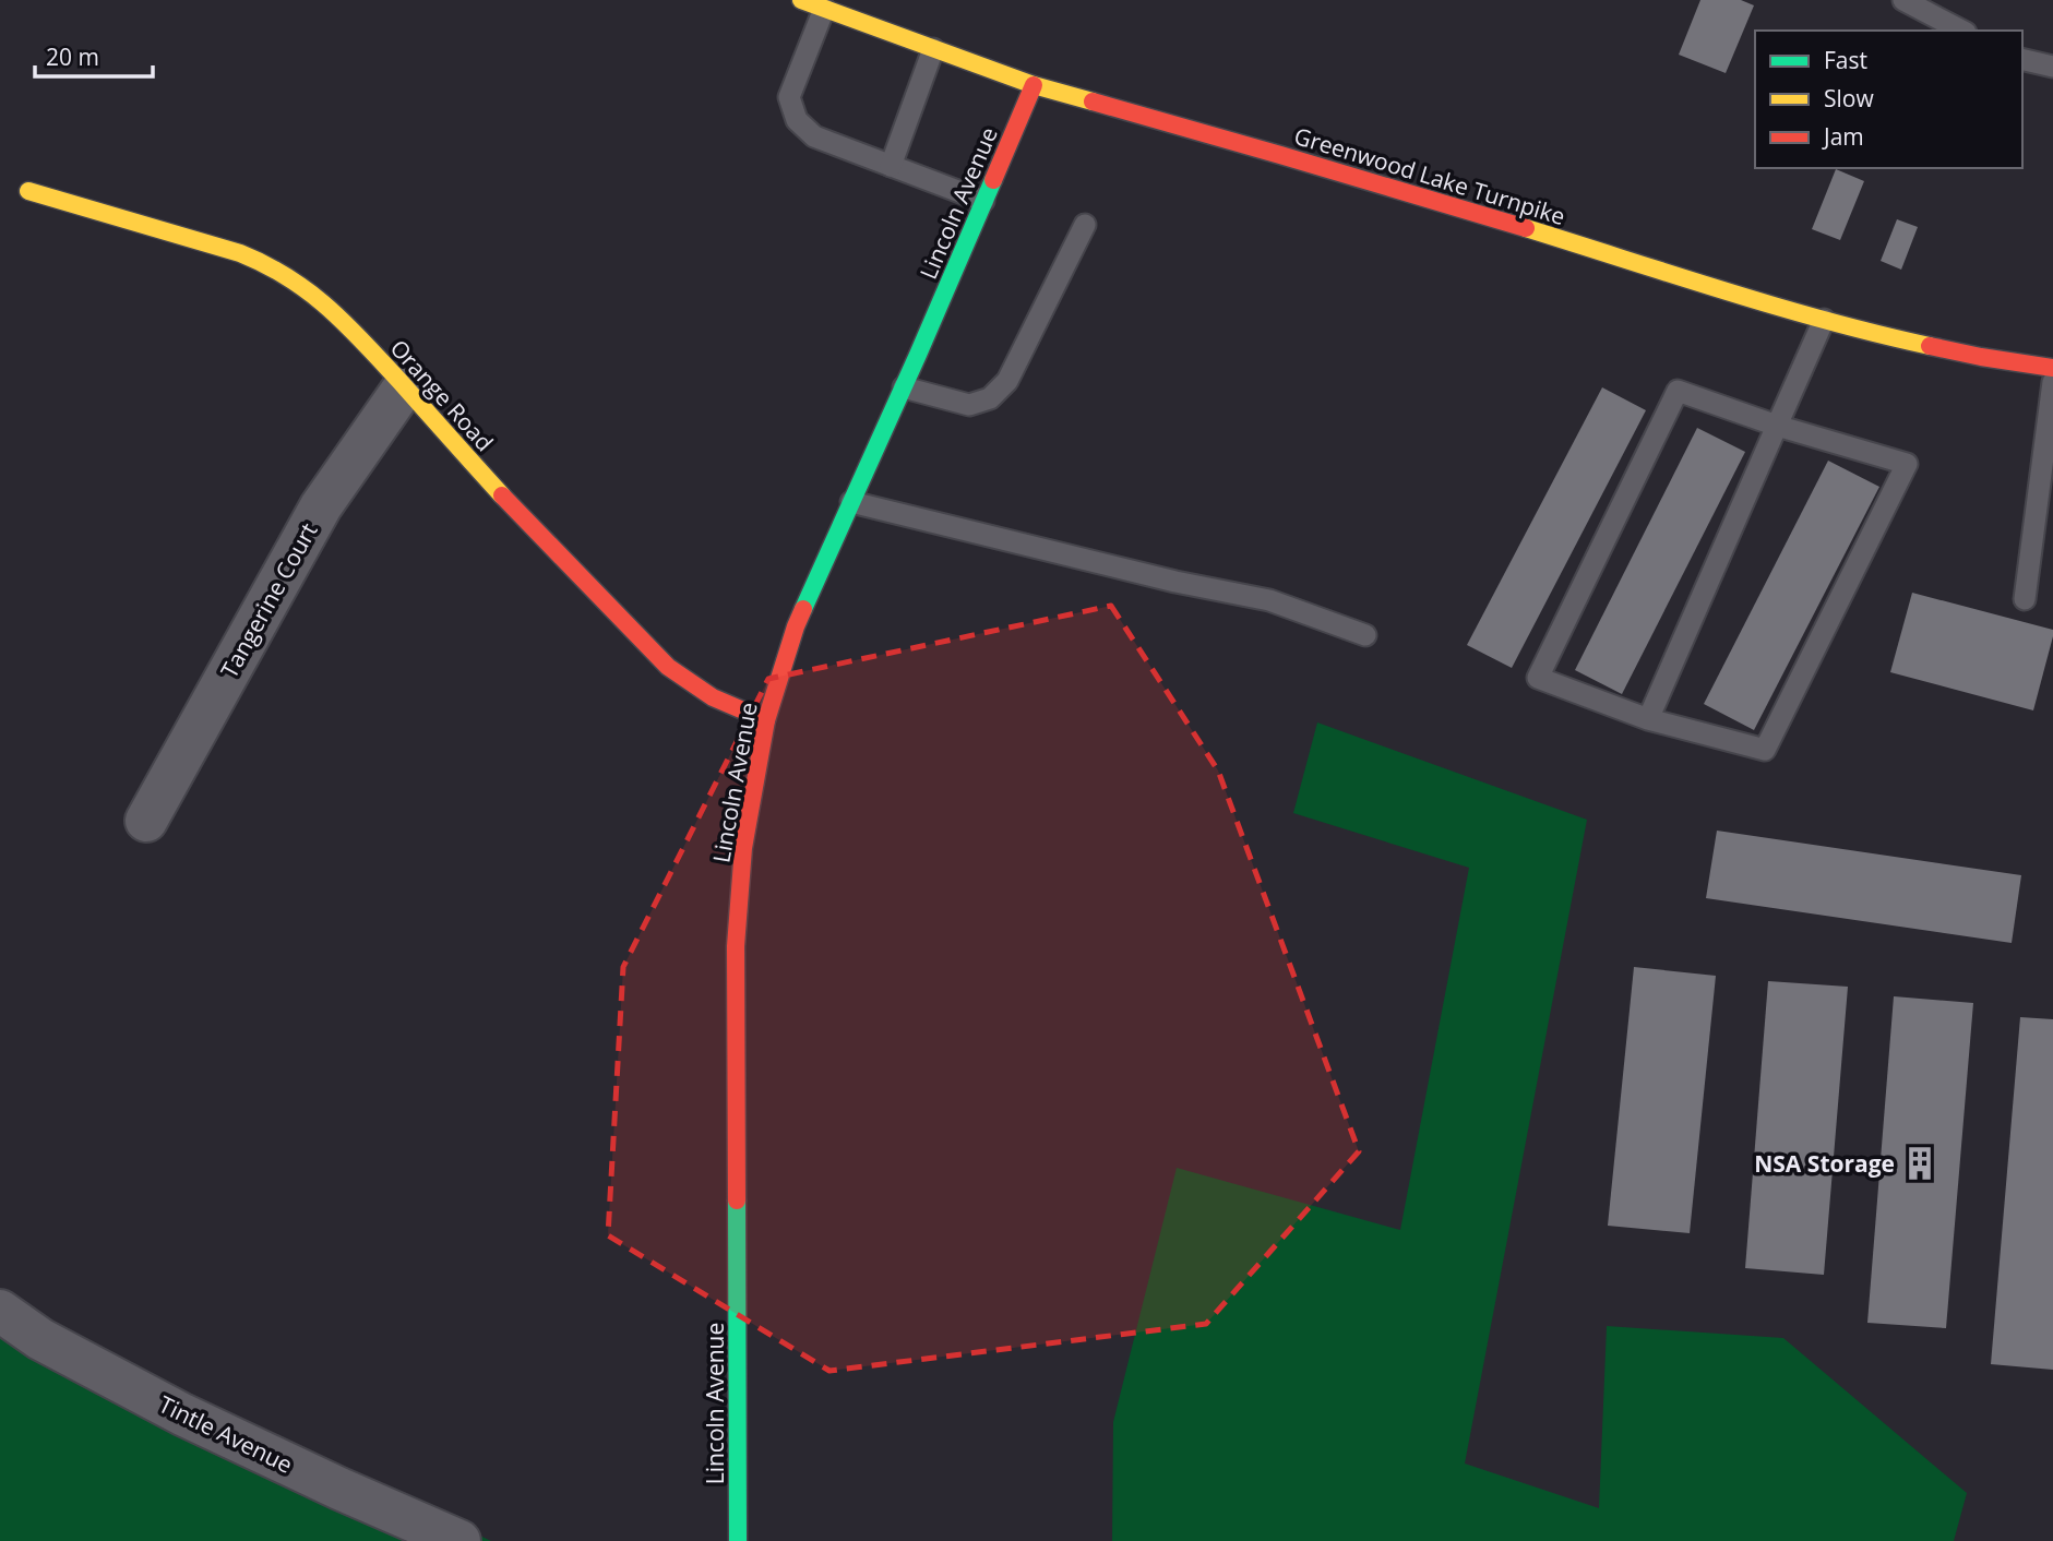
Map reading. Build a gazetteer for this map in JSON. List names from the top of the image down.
{
  "streets": {
    "street": [
      "Greenwood Lake Turnpike",
      "Lincoln Avenue",
      "Orange Road",
      "Tangerine Court",
      "Tintle Avenue"
    ]
  },
  "crossings": [
    ["Greenwood Lake Turnpike", "Lincoln Avenue"],
    ["Lincoln Avenue", "Orange Road"],
    ["Orange Road", "Tangerine Court"]
  ],
  "places": {
    "building": ["NSA Storage"]
  },
  "legend": ["Fast", "Slow", "Jam"],
  "scale_bar": "20 m"
}
